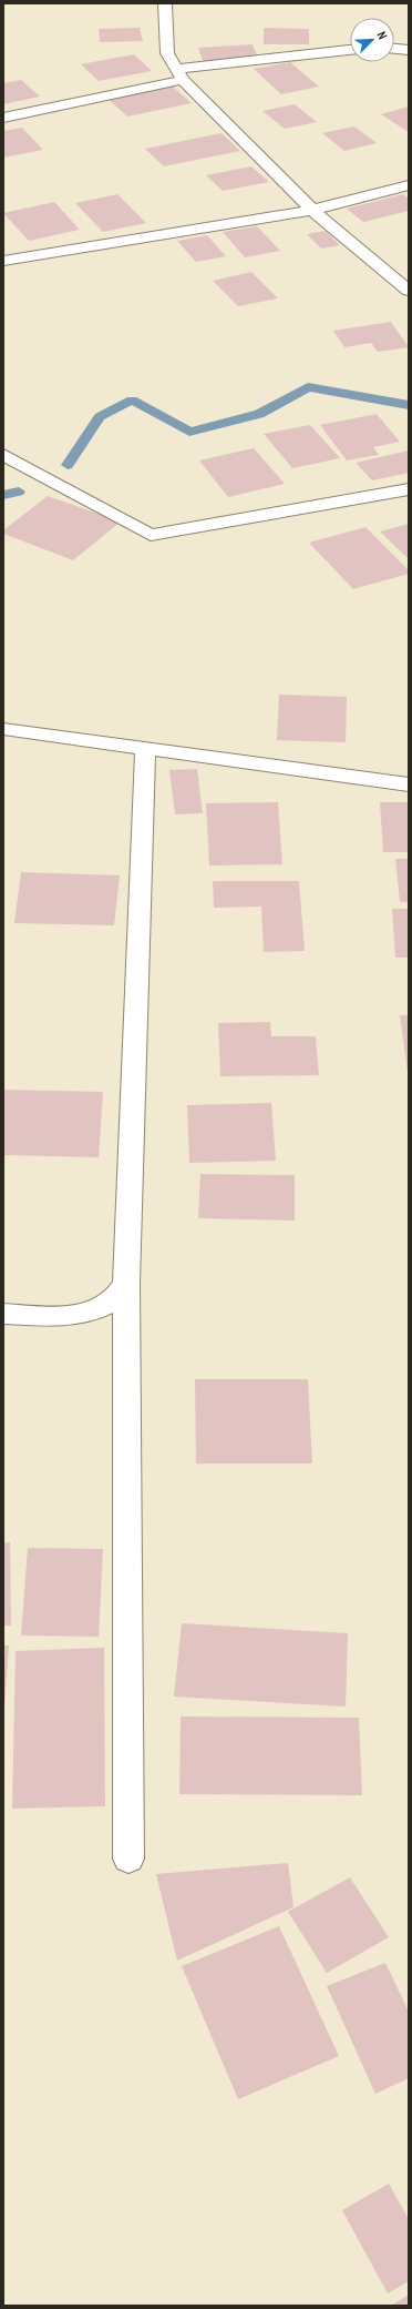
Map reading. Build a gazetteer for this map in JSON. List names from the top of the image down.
{
  "north": "top right"
}
